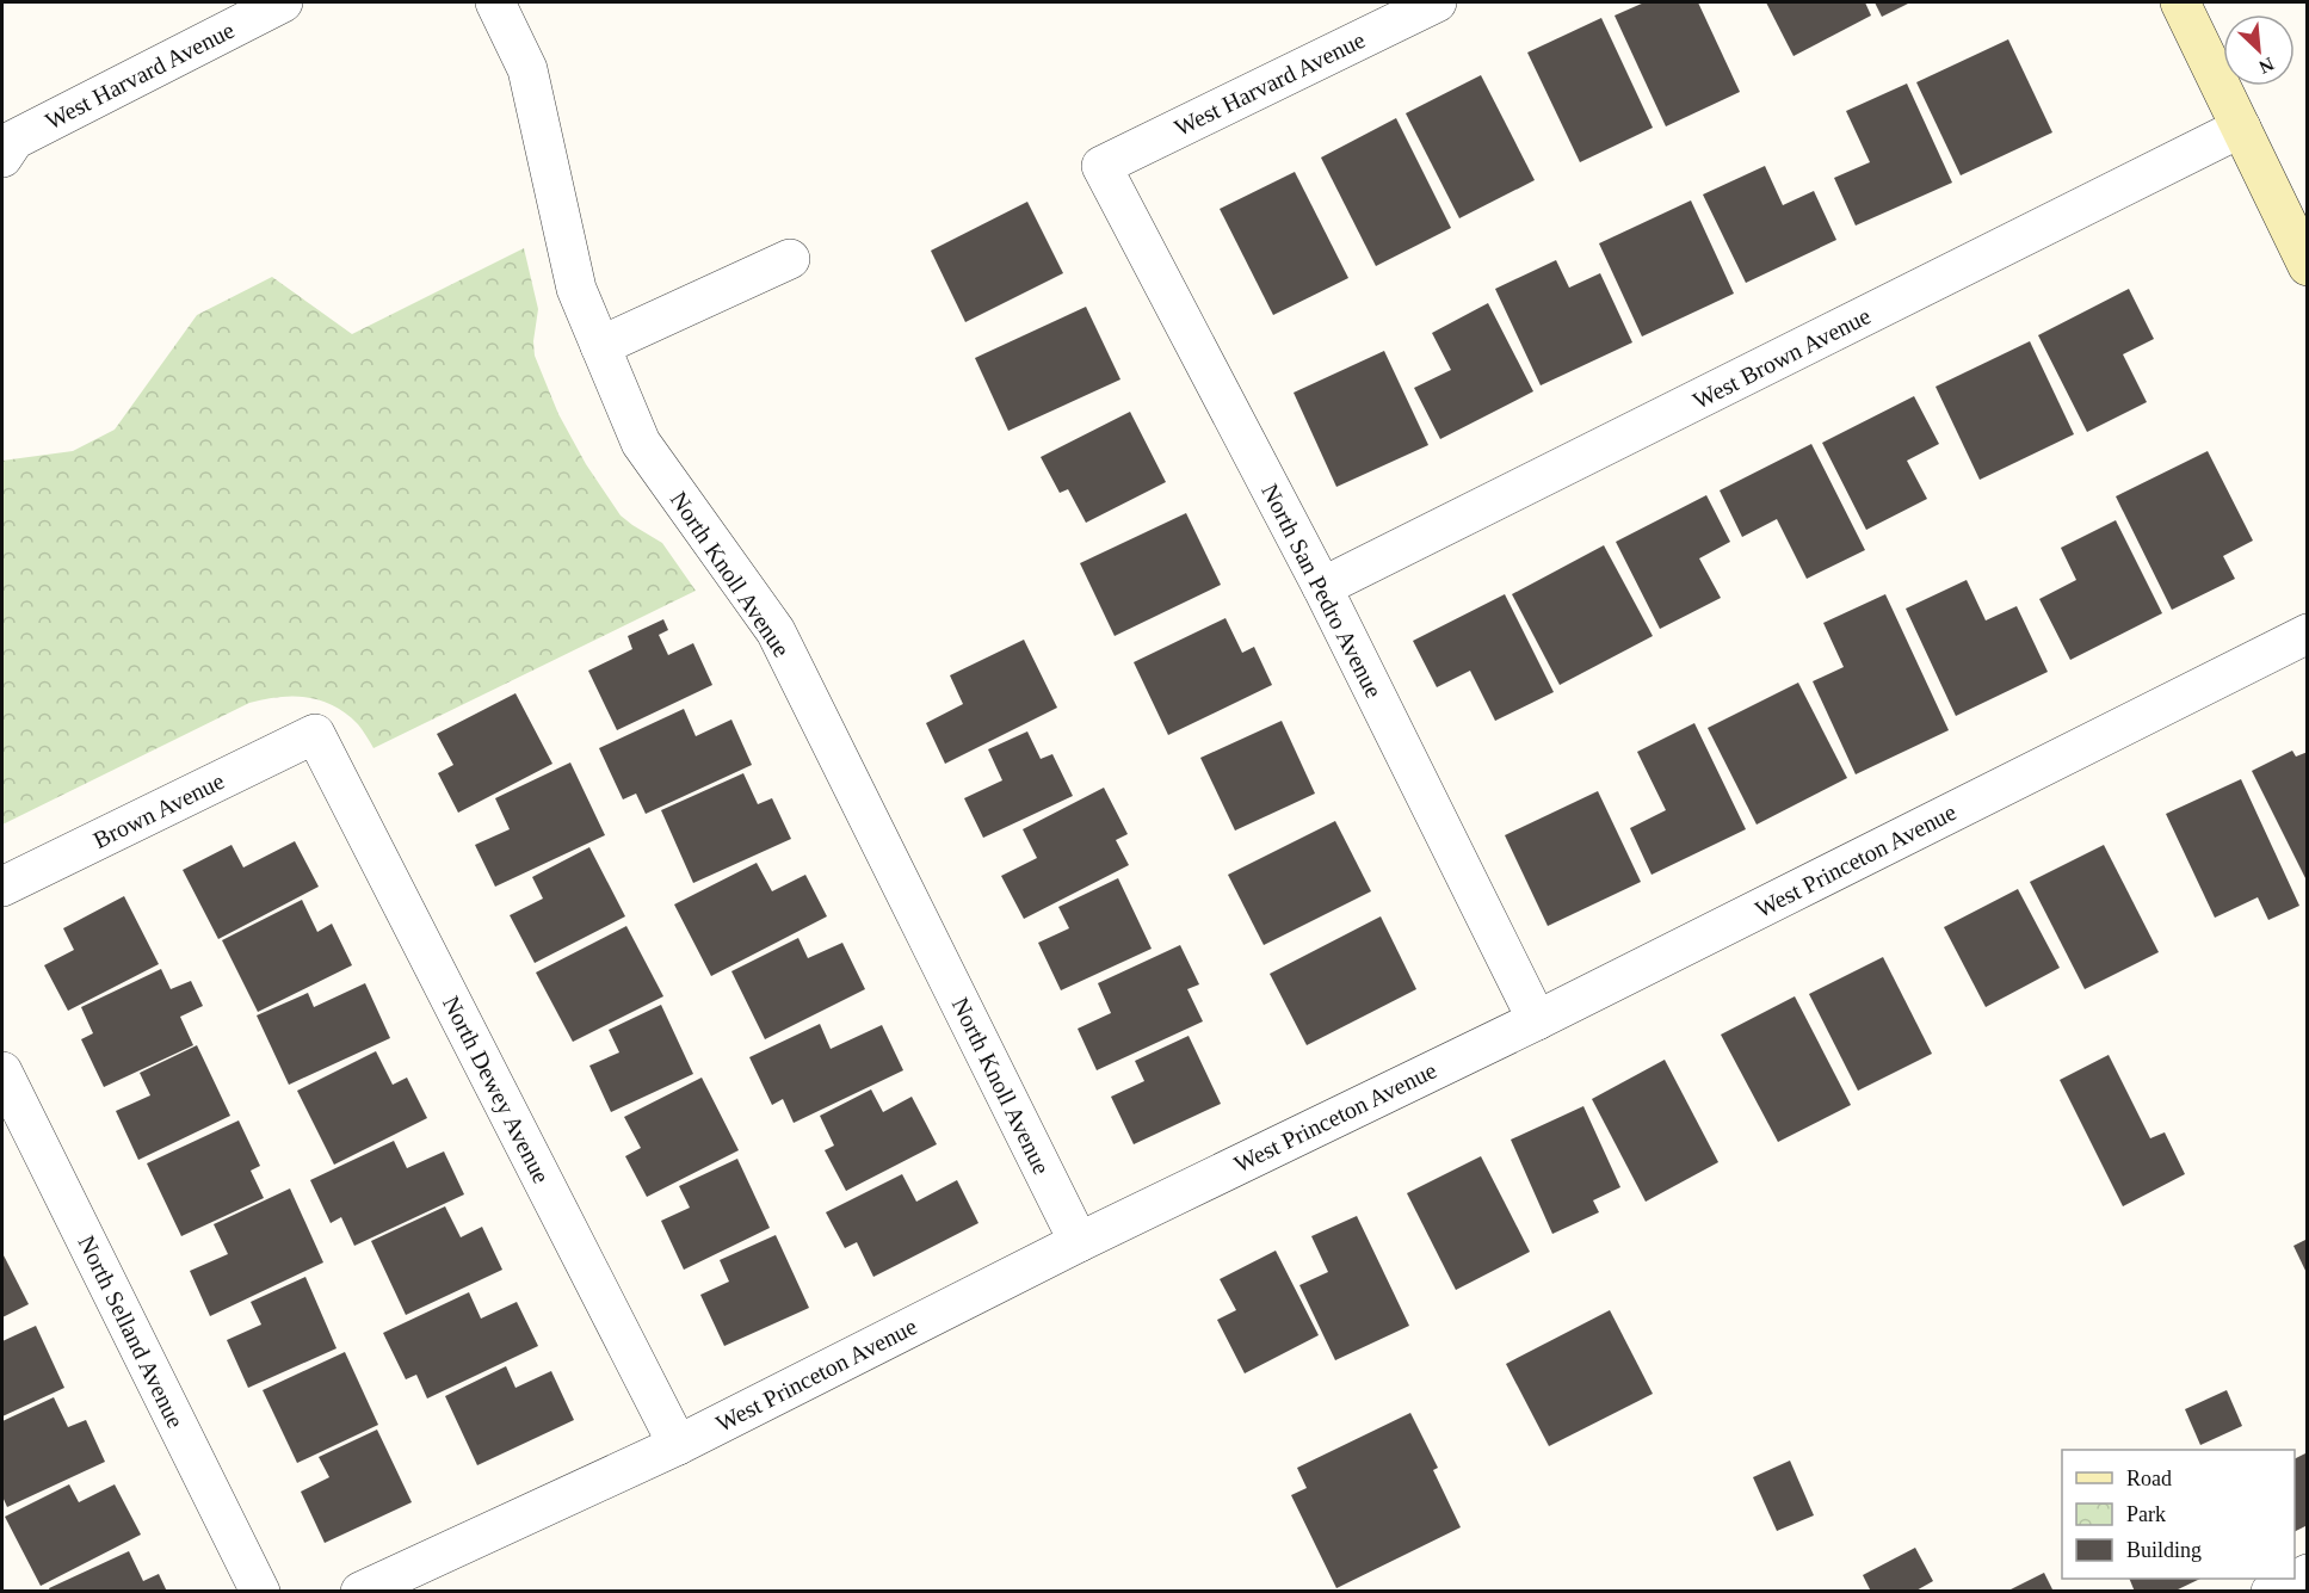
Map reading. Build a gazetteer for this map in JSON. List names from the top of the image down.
{
  "streets": {
    "street": [
      "West Harvard Avenue",
      "West Brown Avenue",
      "North Knoll Avenue",
      "North San Pedro Avenue",
      "Brown Avenue",
      "West Princeton Avenue",
      "North Dewey Avenue",
      "North Selland Avenue"
    ]
  },
  "crossings": [
    ["West Harvard Avenue", "North San Pedro Avenue"],
    ["West Brown Avenue", "North San Pedro Avenue"],
    ["North Knoll Avenue", "West Princeton Avenue"],
    ["North San Pedro Avenue", "West Princeton Avenue"],
    ["Brown Avenue", "North Dewey Avenue"],
    ["West Princeton Avenue", "North Dewey Avenue"]
  ],
  "legend": ["Road", "Park", "Building"],
  "north": "bottom right"
}
